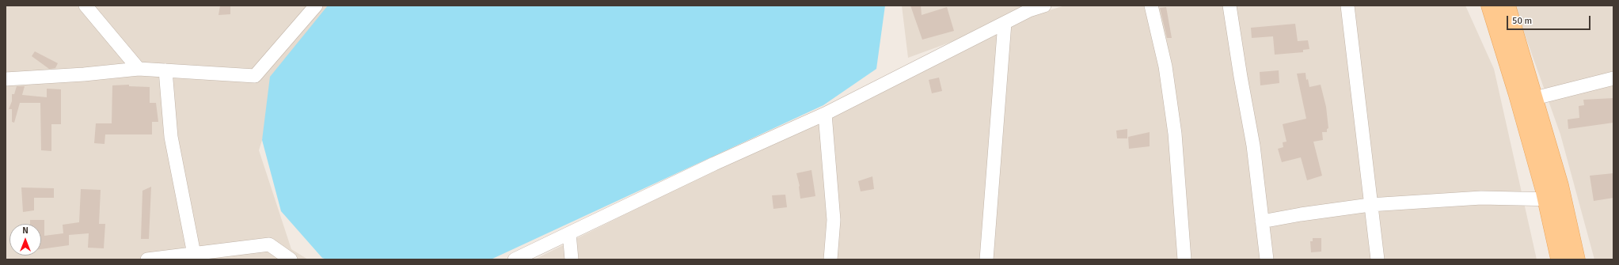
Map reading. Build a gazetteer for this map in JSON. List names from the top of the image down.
{
  "scale_bar": "50 m",
  "north": "top"
}
